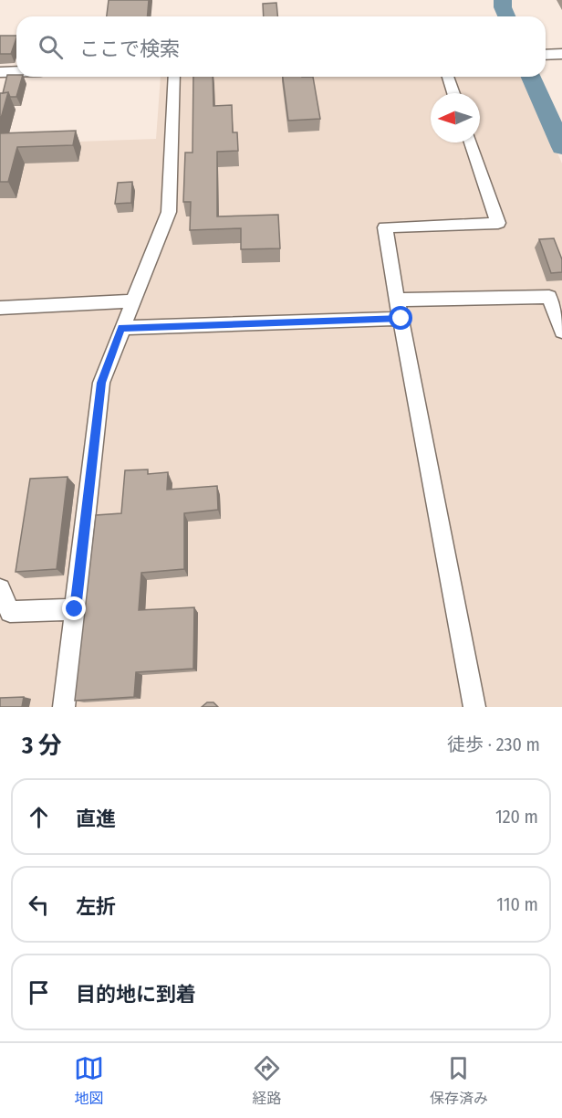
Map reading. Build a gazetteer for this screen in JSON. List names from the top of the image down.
{
  "north": "left",
  "page": {
    "search": "ここで検索",
    "heading": ["3 分", "徒歩 · 230 m"],
    "list": [
      ["直進", "120 m"],
      ["左折", "110 m"],
      "目的地に到着"
    ],
    "nav": ["地図", "経路", "保存済み"]
  }
}
